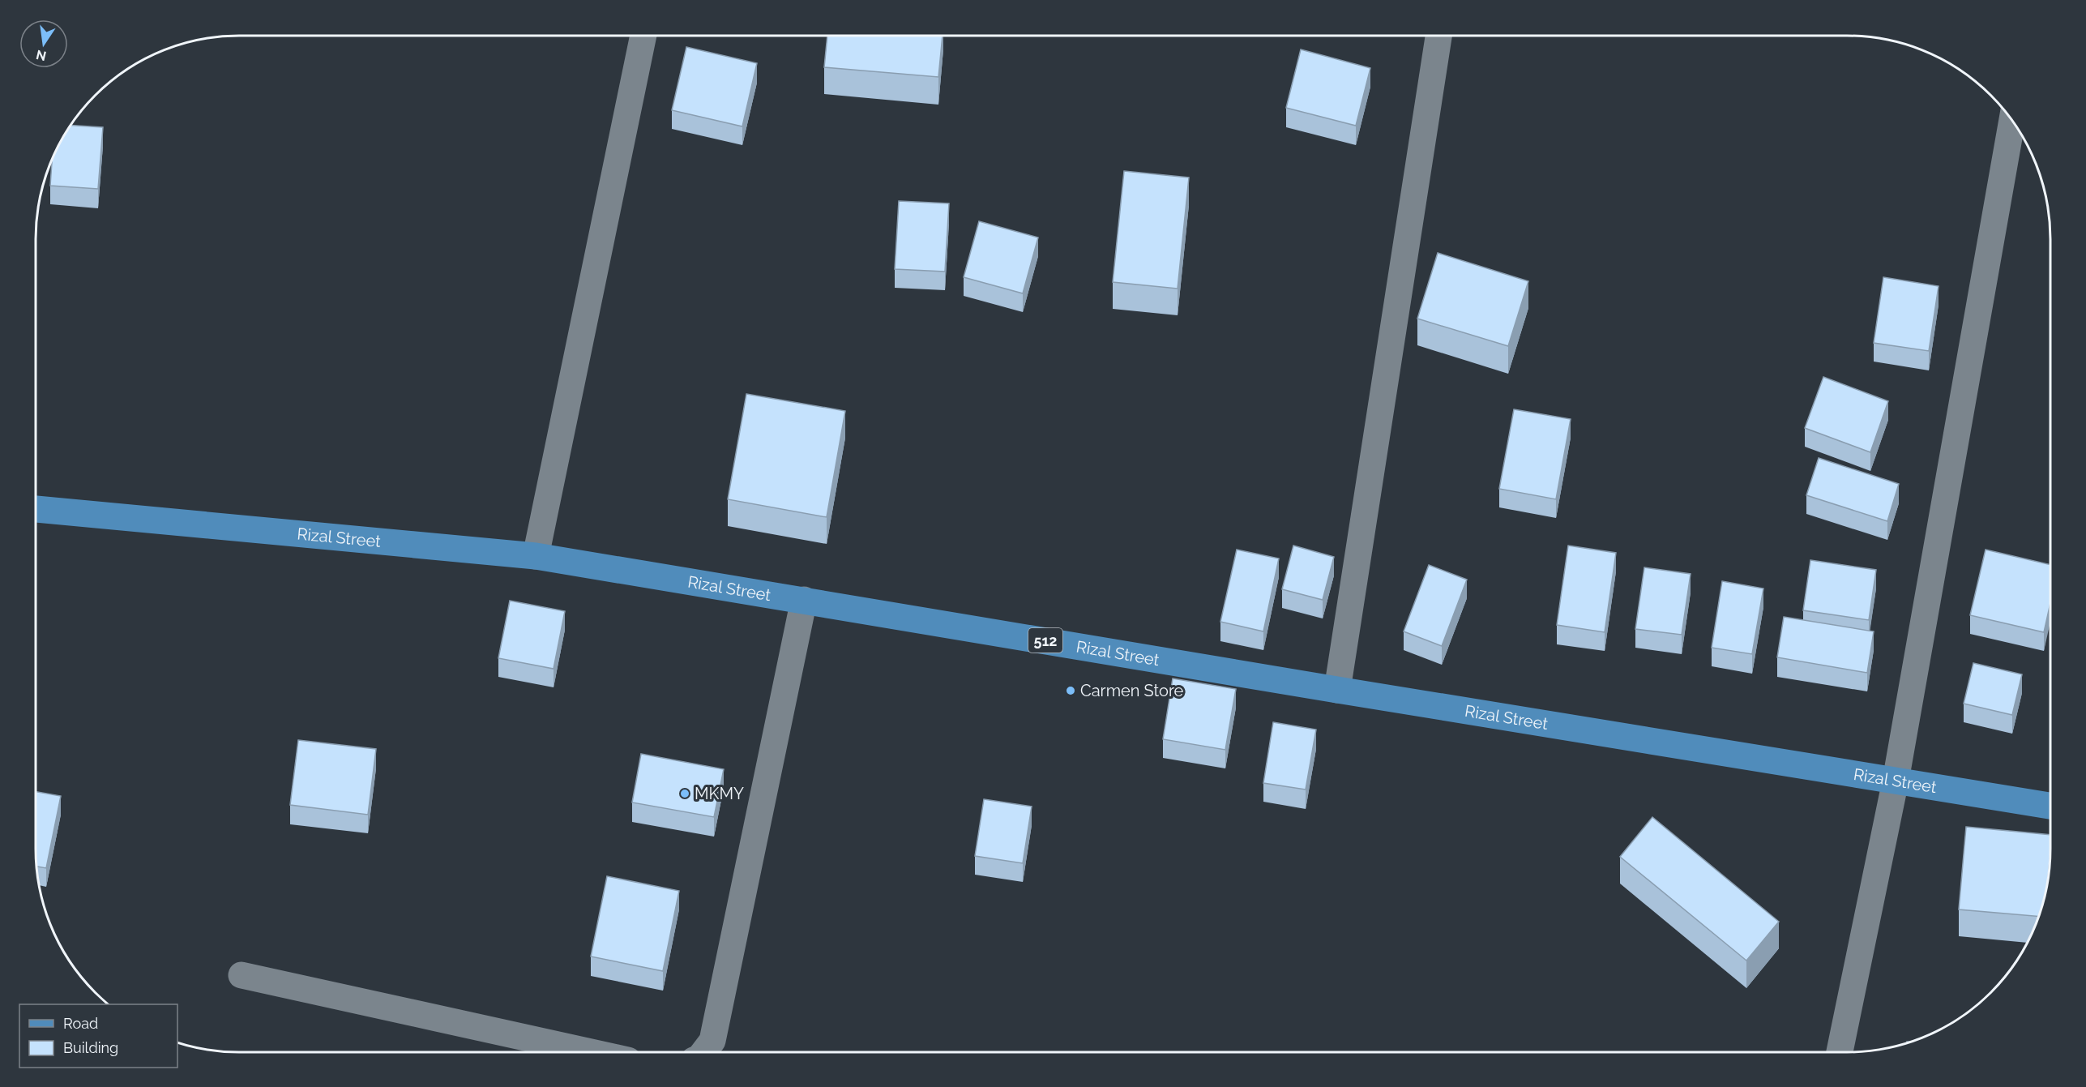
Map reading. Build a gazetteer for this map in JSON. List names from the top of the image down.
{
  "streets": {
    "main road": ["Rizal Street", "512"]
  },
  "places": ["Carmen Store", "MKMY"],
  "legend": ["Road", "Building"],
  "north": "bottom"
}
